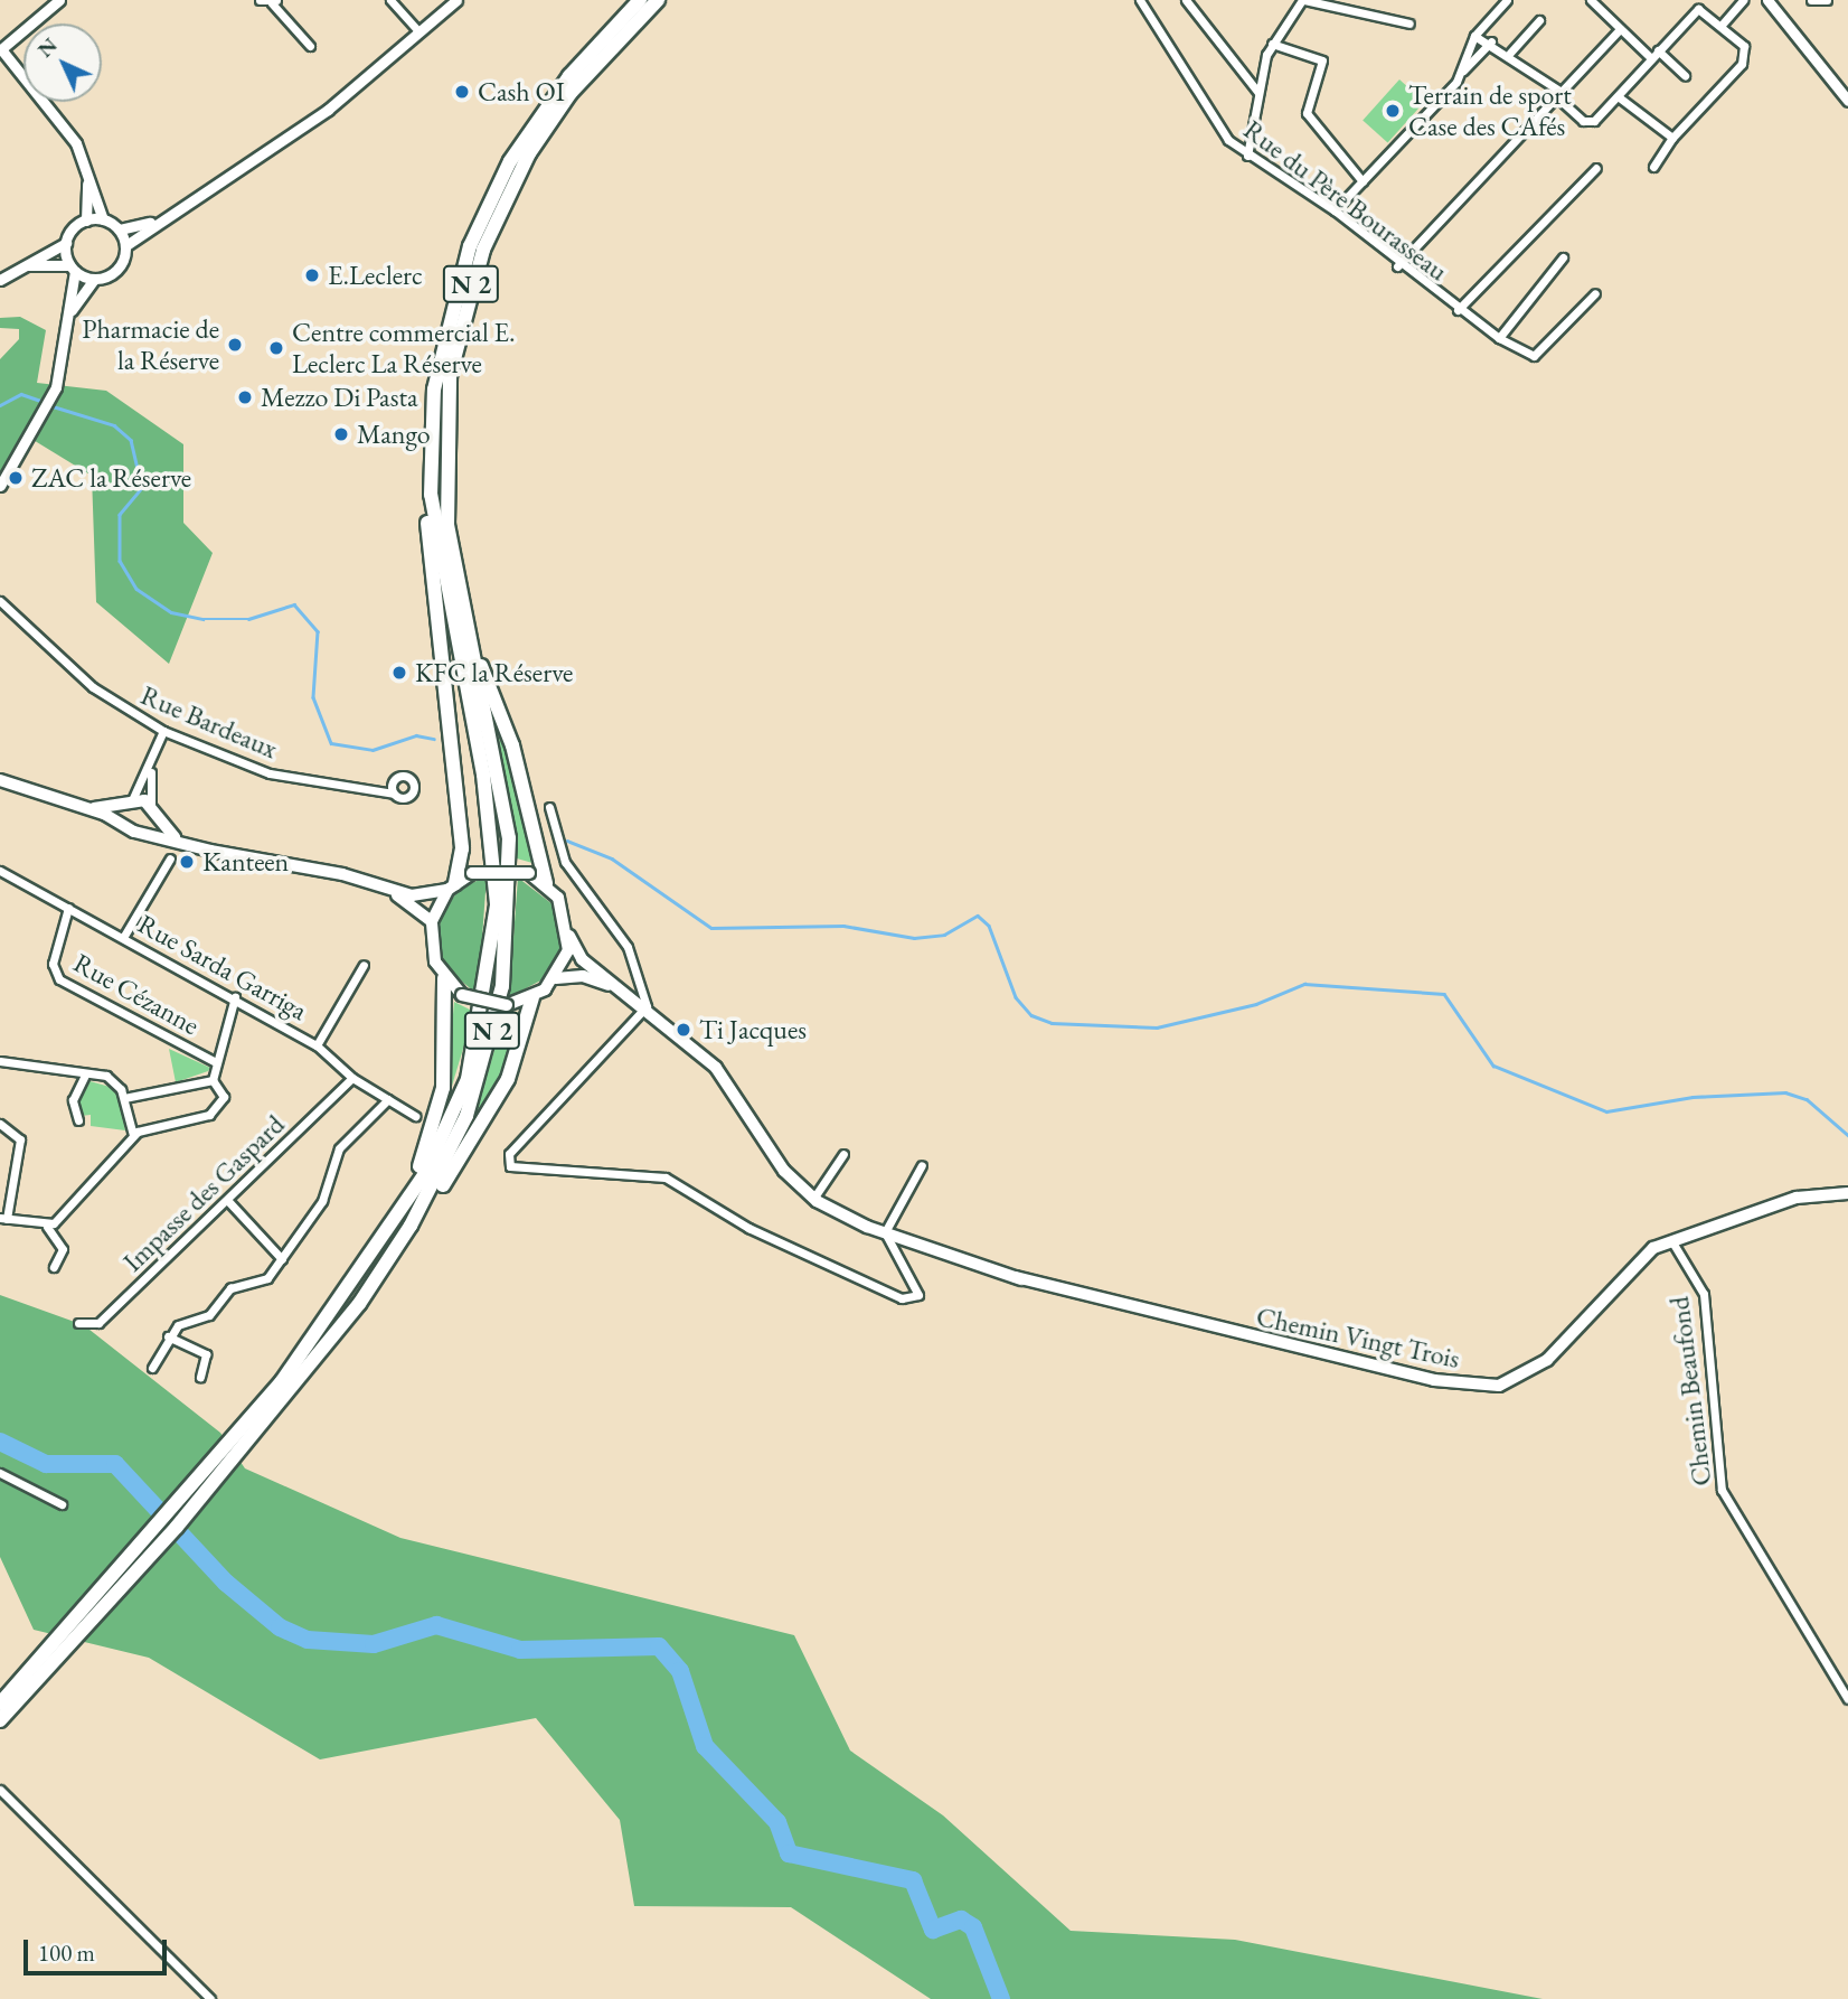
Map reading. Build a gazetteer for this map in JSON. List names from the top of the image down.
{
  "streets": {
    "highway": ["N 2"],
    "main road": ["Chemin Vingt Trois"],
    "street": [
      "Rue du Père Bourasseau",
      "Rue Bardeaux",
      "Rue Sarda Garriga",
      "Rue Cézanne",
      "Impasse des Gaspard",
      "Chemin Beaufond"
    ]
  },
  "crossings": [
    ["Rue Sarda Garriga", "Rue Cézanne"],
    ["Rue Sarda Garriga", "Impasse des Gaspard"],
    ["Chemin Vingt Trois", "Chemin Beaufond"]
  ],
  "places": [
    "Cash OI",
    "Terrain de sport Case des CAfés",
    "E.Leclerc",
    "Pharmacie de la Réserve",
    "Centre commercial E. Leclerc La Réserve",
    "Mezzo Di Pasta",
    "Mango",
    "ZAC la Réserve",
    "KFC la Réserve",
    "Kanteen",
    "Ti Jacques"
  ],
  "scale_bar": "100 m",
  "north": "top left"
}
